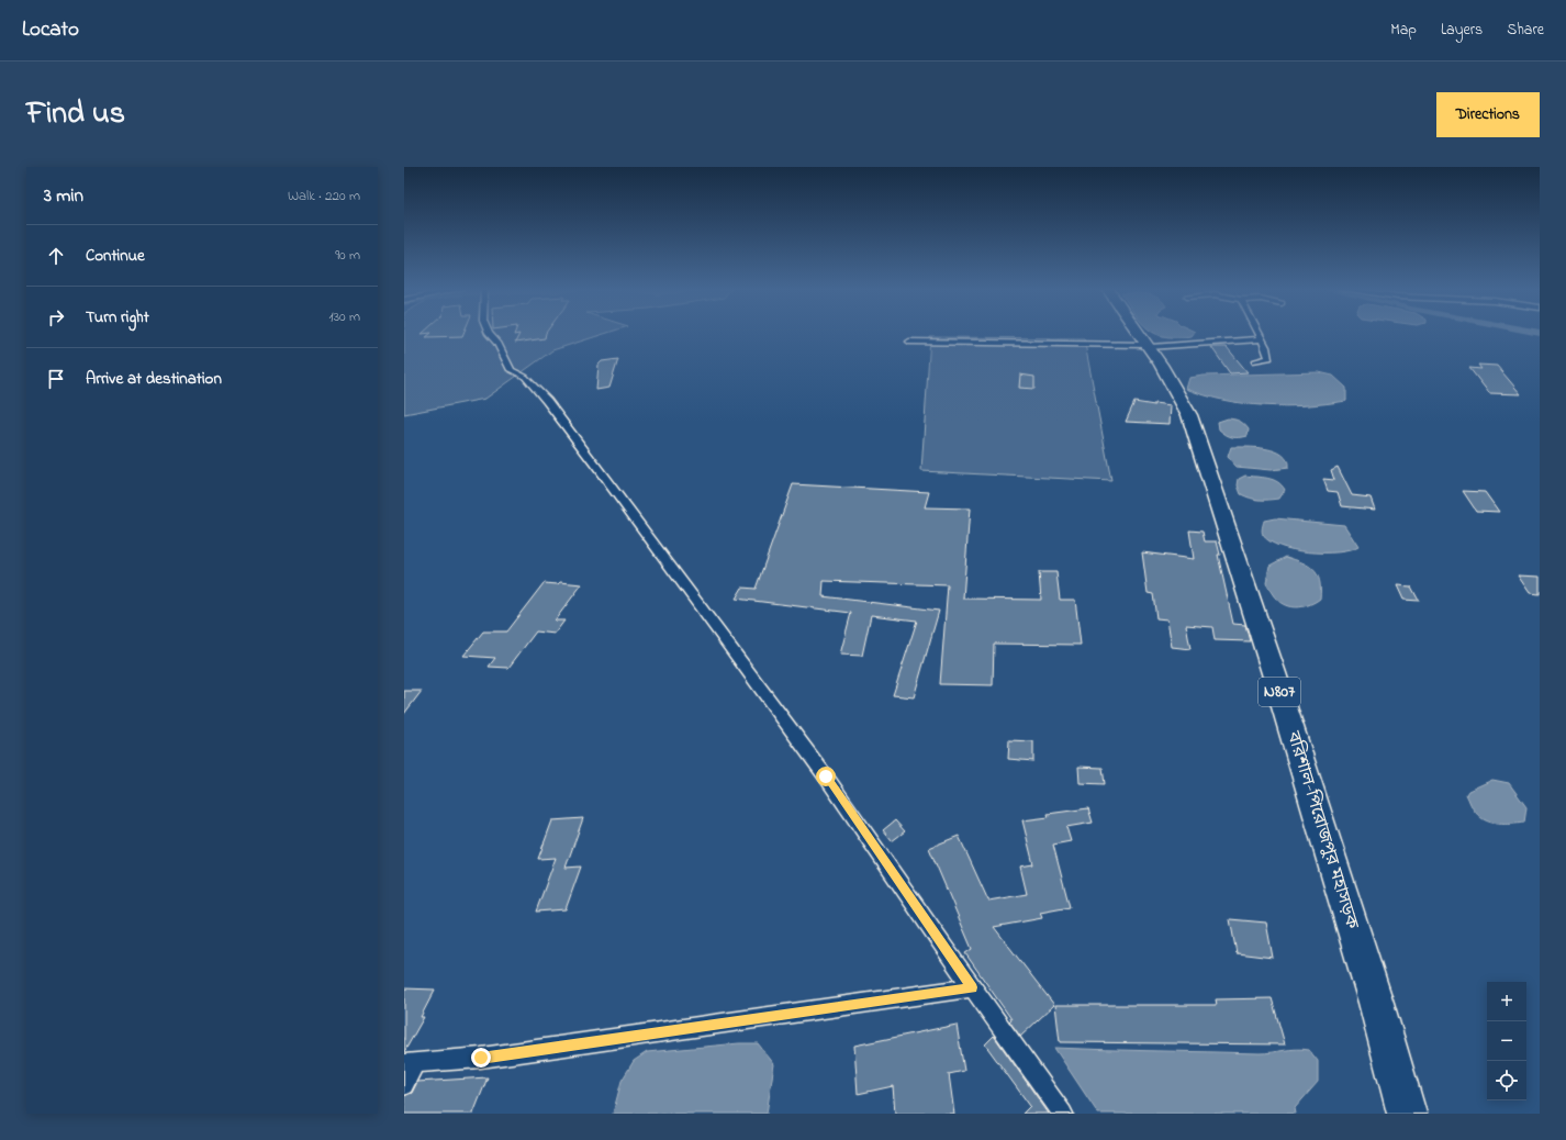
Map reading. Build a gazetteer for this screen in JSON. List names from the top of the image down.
{
  "streets": {
    "highway": ["N807", "বরিশাল-পিরোজপুর মহাসড়ক"]
  },
  "page": {
    "header": "Locato",
    "nav": ["Map", "Layers", "Share"],
    "title": "Find us",
    "buttons": "Directions",
    "heading": ["3 min", "Walk · 220 m"],
    "list": [
      ["Continue", "90 m"],
      ["Turn right", "130 m"],
      "Arrive at destination"
    ],
    "map_buttons": ["+", "−"]
  }
}
